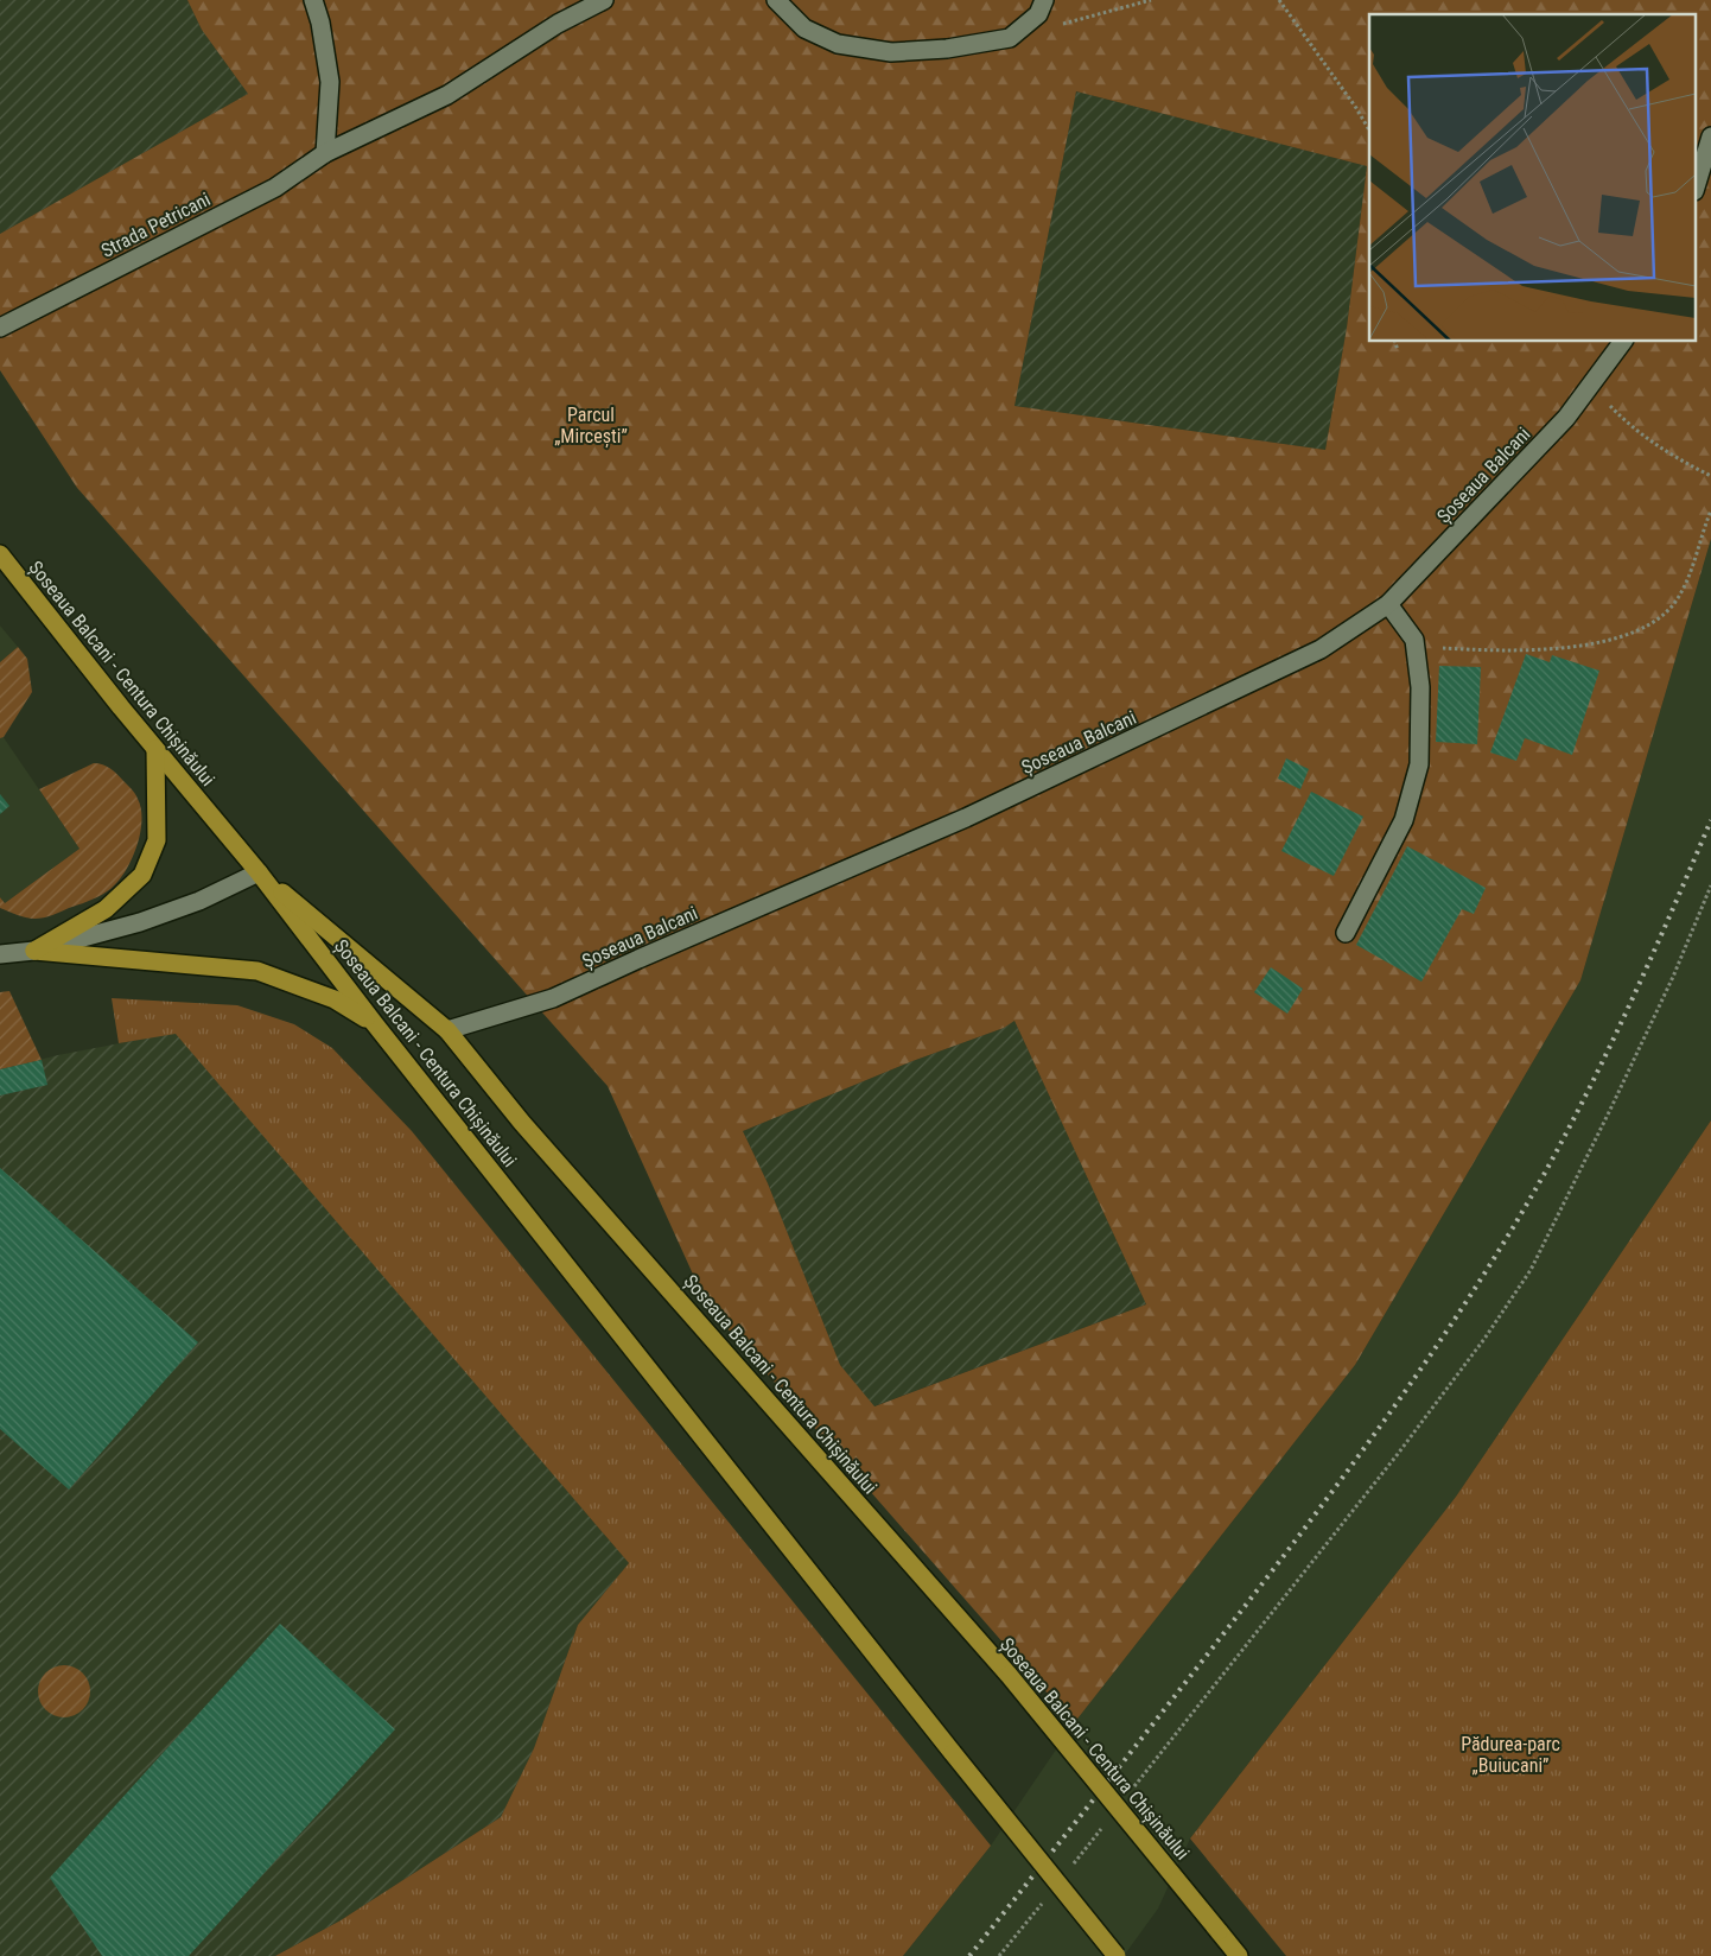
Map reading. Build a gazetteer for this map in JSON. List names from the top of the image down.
{
  "streets": {
    "highway": ["Șoseaua Balcani - Centura Chișinăului"],
    "street": ["Strada Petricani", "Șoseaua Balcani"]
  },
  "crossings": [
    ["Șoseaua Balcani", "Șoseaua Balcani - Centura Chișinăului"]
  ],
  "parks": ["Parcul „Mircești”", "Pădurea-parc „Buiucani”"]
}
